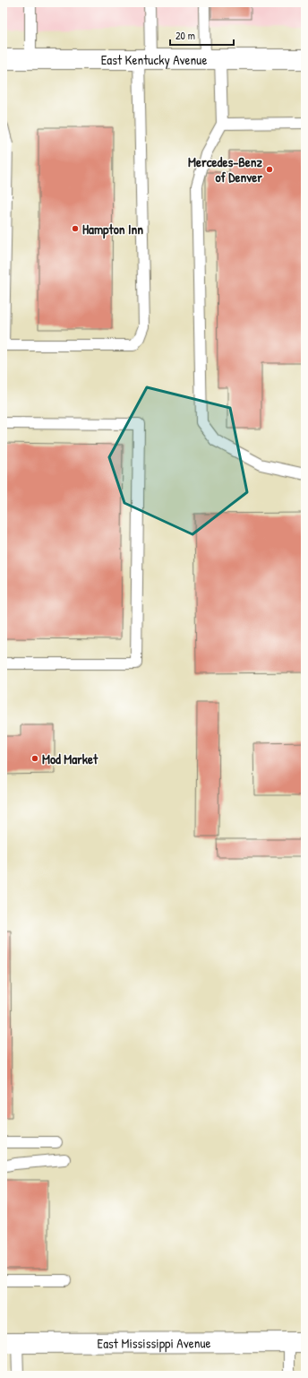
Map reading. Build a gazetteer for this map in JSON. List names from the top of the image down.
{
  "streets": {
    "street": ["East Kentucky Avenue", "East Mississippi Avenue"]
  },
  "places": ["Mercedes-Benz of Denver", "Hampton Inn", "Mod Market"],
  "scale_bar": "20 m"
}
